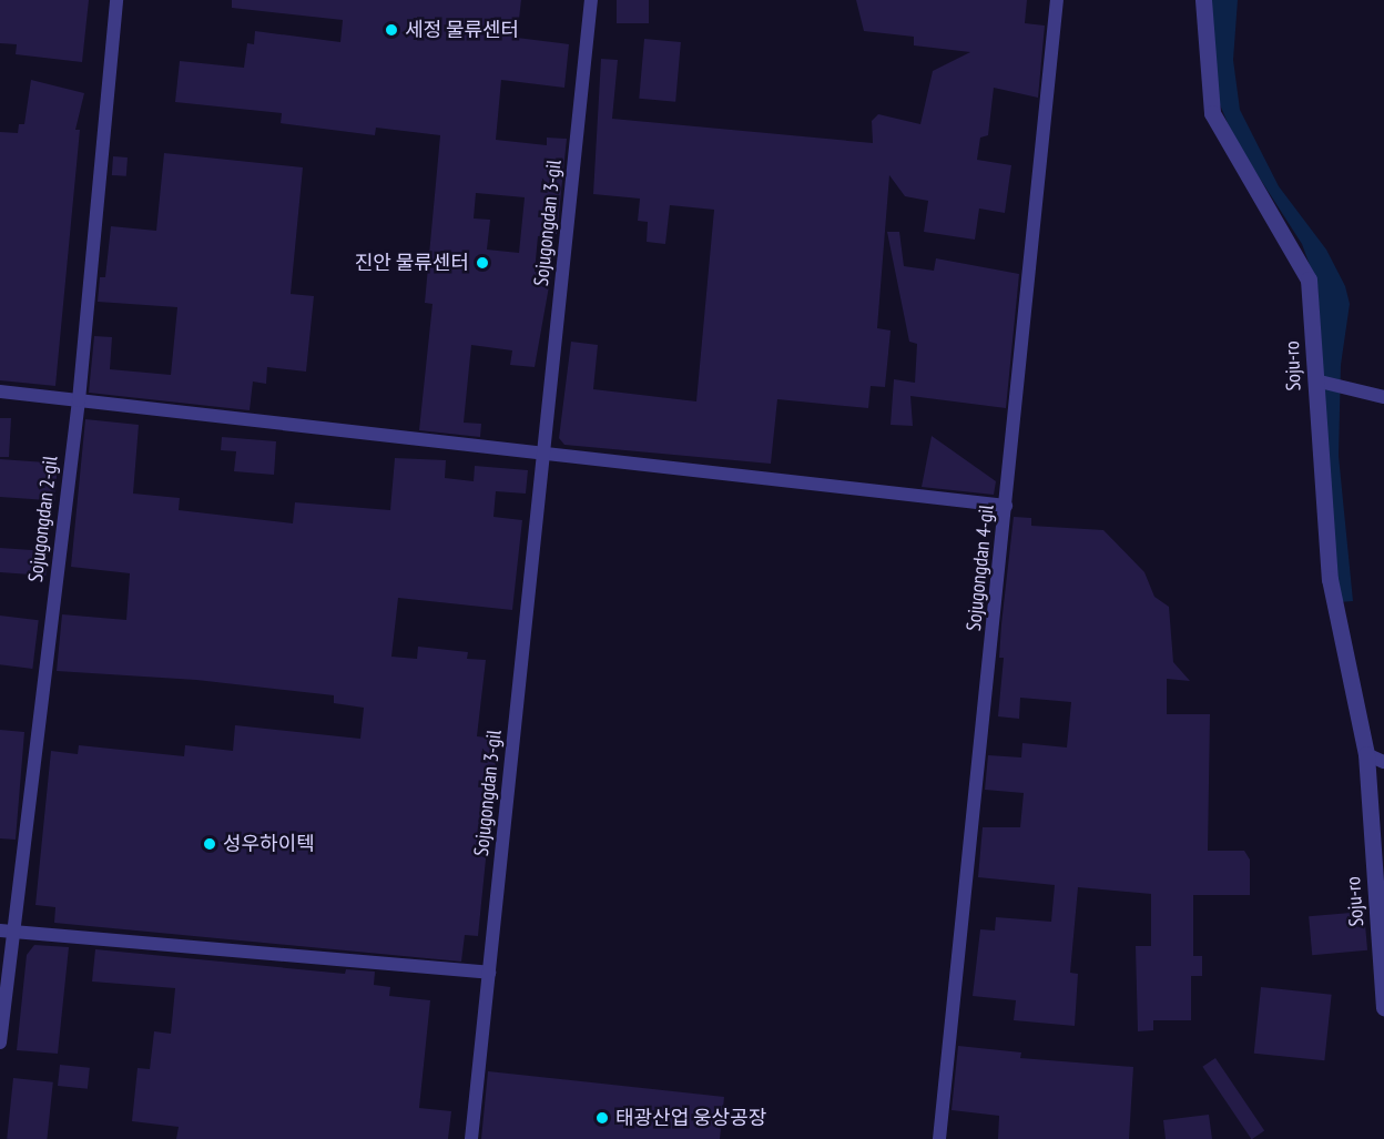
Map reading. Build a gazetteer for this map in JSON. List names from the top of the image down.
{
  "streets": {
    "street": [
      "Sojugongdan 3-gil",
      "Soju-ro",
      "Sojugongdan 2-gil",
      "Sojugongdan 4-gil"
    ]
  },
  "places": [
    "세정 물류센터",
    "진안 물류센터",
    "성우하이텍",
    "태광산업 웅상공장"
  ]
}
